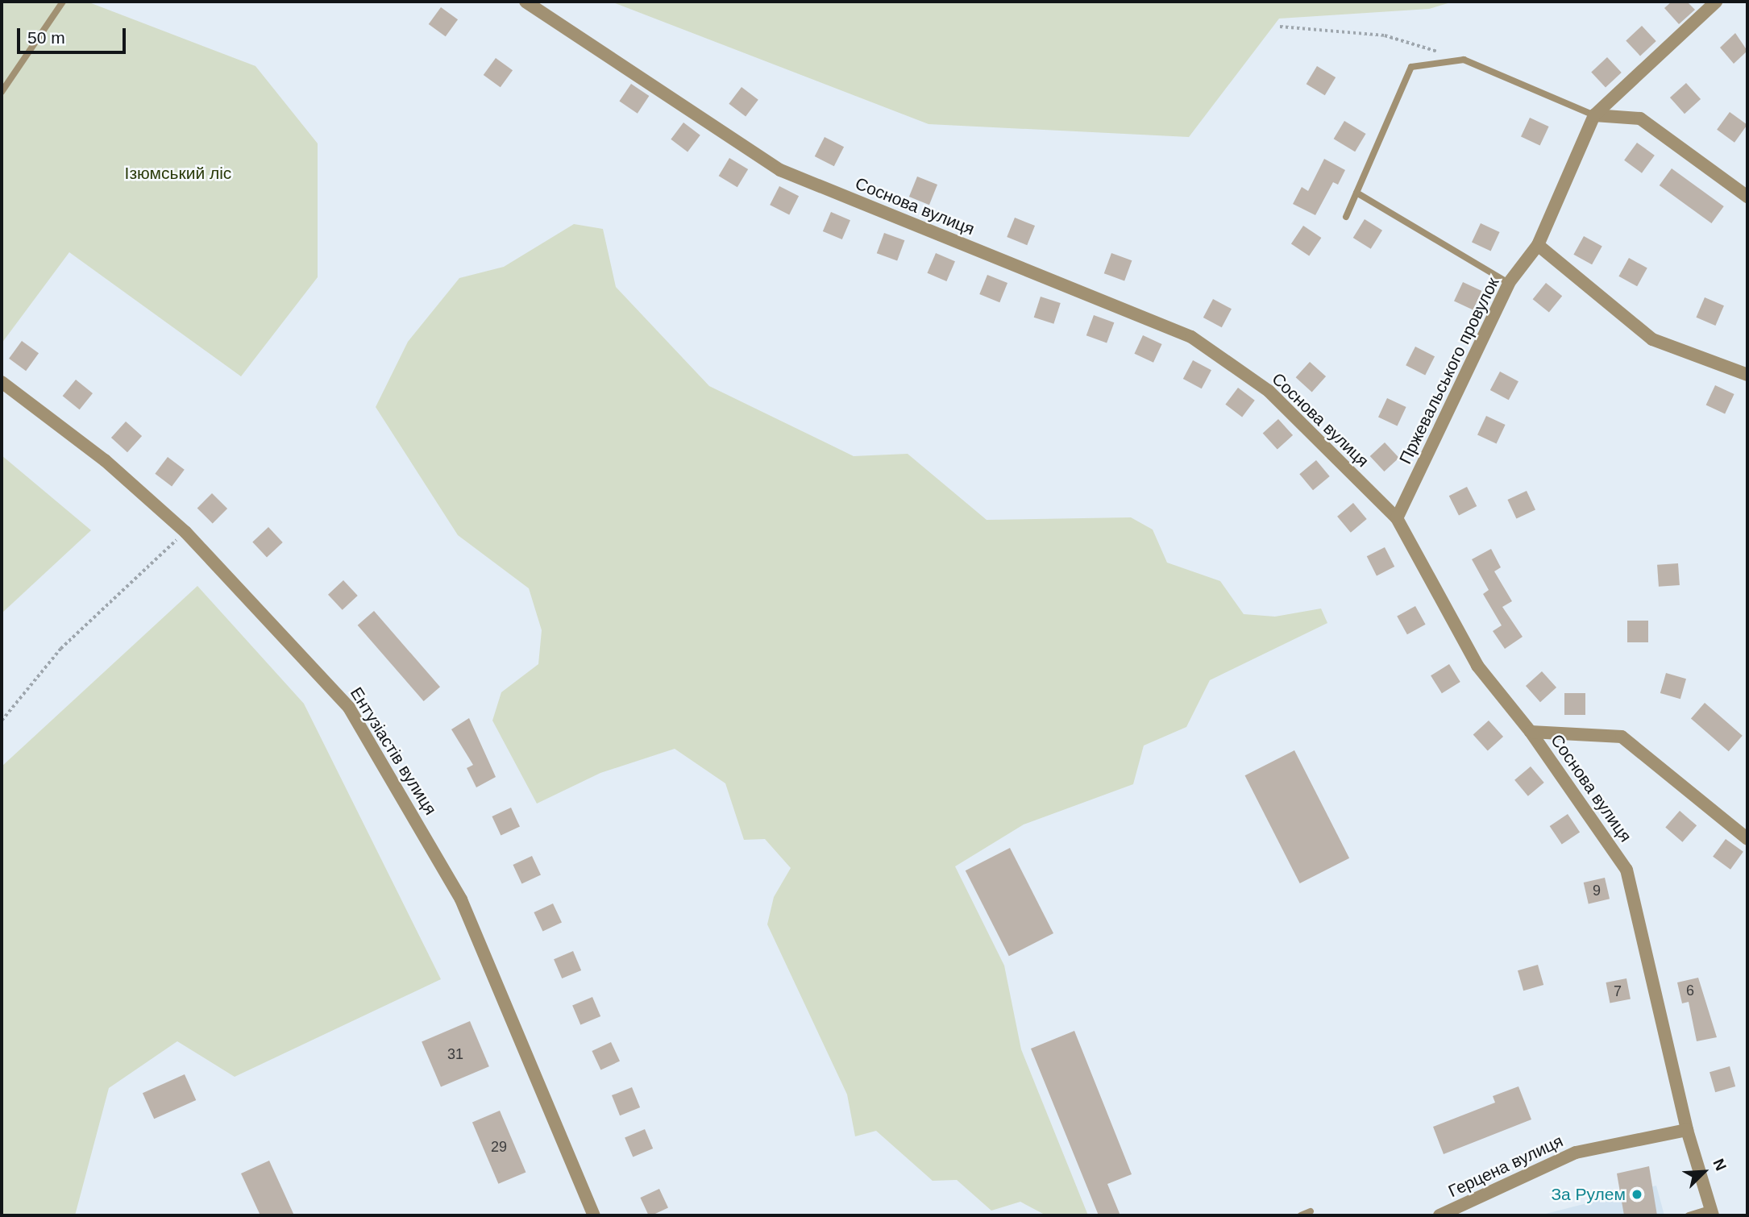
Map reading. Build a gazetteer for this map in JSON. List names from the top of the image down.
{
  "streets": {
    "street": [
      "Соснова вулиця",
      "Пржевальського провулок",
      "Ентузіастів вулиця",
      "Герцена вулиця"
    ]
  },
  "crossings": [
    ["Соснова вулиця", "Пржевальського провулок"],
    ["Соснова вулиця", "Герцена вулиця"]
  ],
  "parks": ["Ізюмський ліс"],
  "places": ["За Рулем"],
  "house_numbers": [
    "9",
    "6",
    "7",
    "31",
    "29"
  ],
  "scale_bar": "50 m",
  "north": "top right"
}
